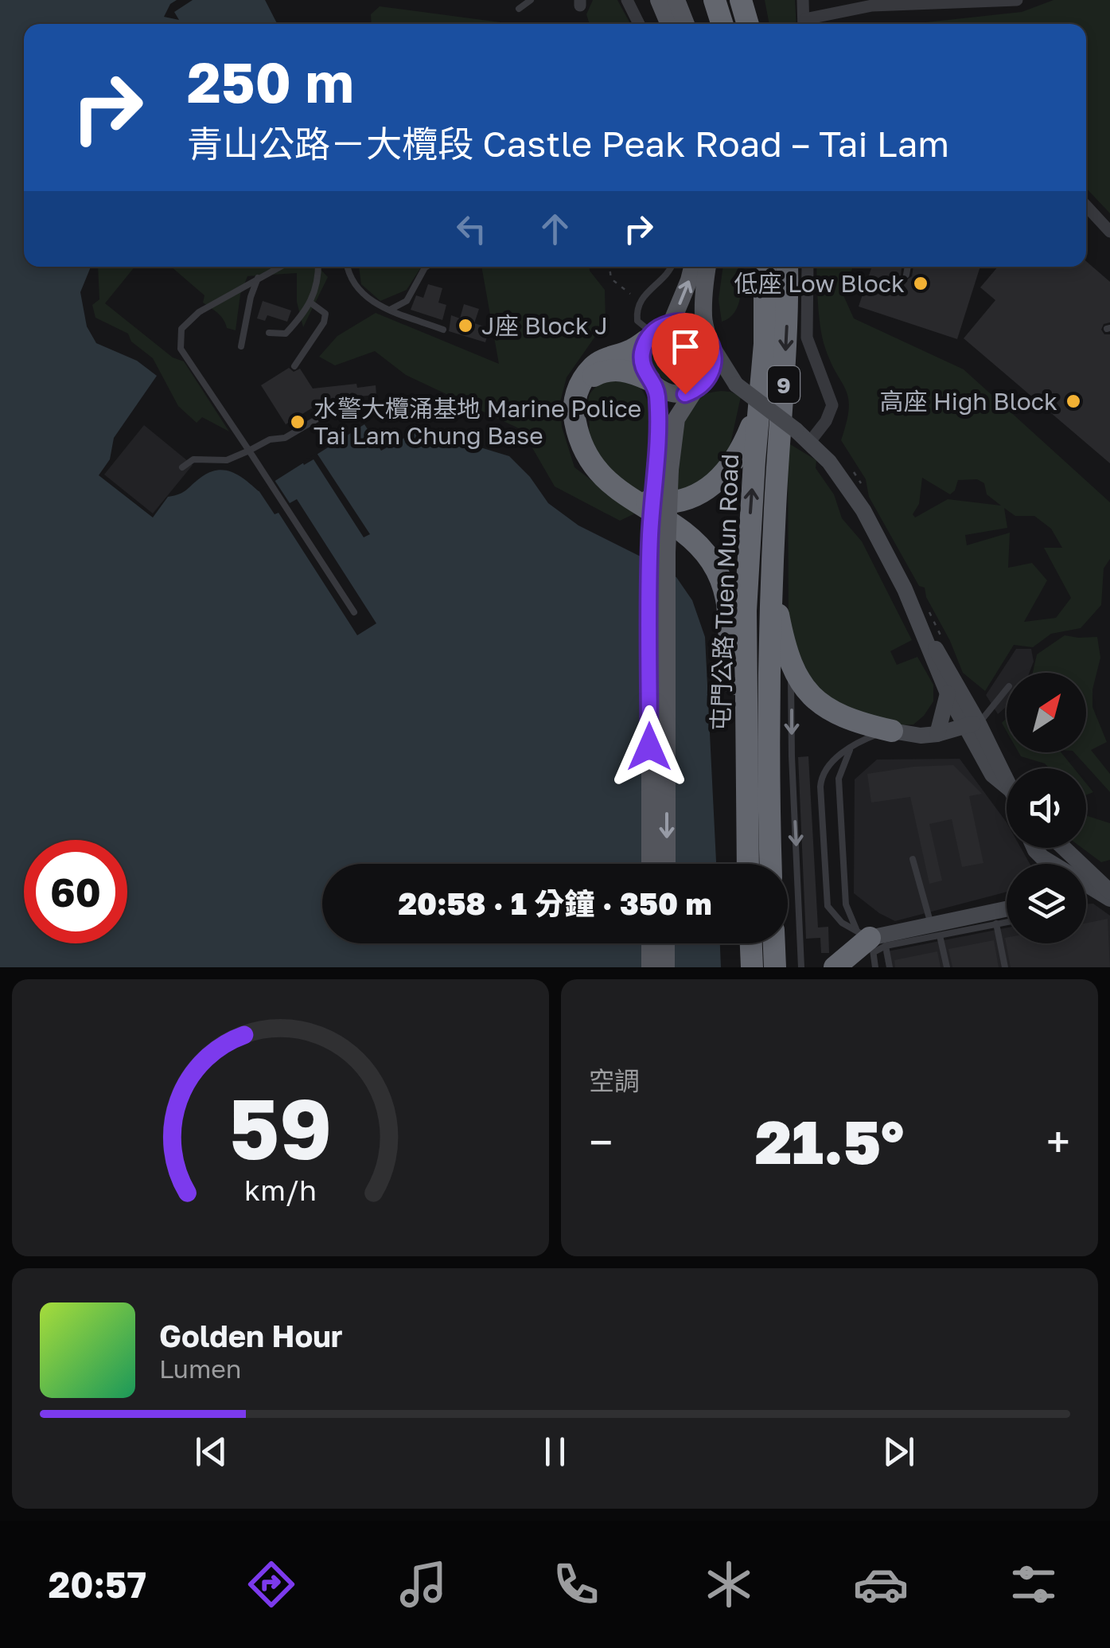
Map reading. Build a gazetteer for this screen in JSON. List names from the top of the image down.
{
  "streets": {
    "highway": ["9", "屯門公路 Tuen Mun Road"]
  },
  "places": [
    "低座 Low Block",
    "J座 Block J",
    "高座 High Block",
    "水警大欖涌基地 Marine Police Tai Lam Chung Base"
  ],
  "north": "top right",
  "page": {
    "turn": ["250 m", "青山公路－大欖段 Castle Peak Road – Tai Lam"],
    "limit": "60",
    "trip": "20:58 · 1 分鐘 · 350 m",
    "tile": "空調",
    "heat": ["−", "21.5°", "+"],
    "song": ["Golden Hour", "Lumen"],
    "tabs": "20:57",
    "gauge": ["59", "km/h"]
  }
}
